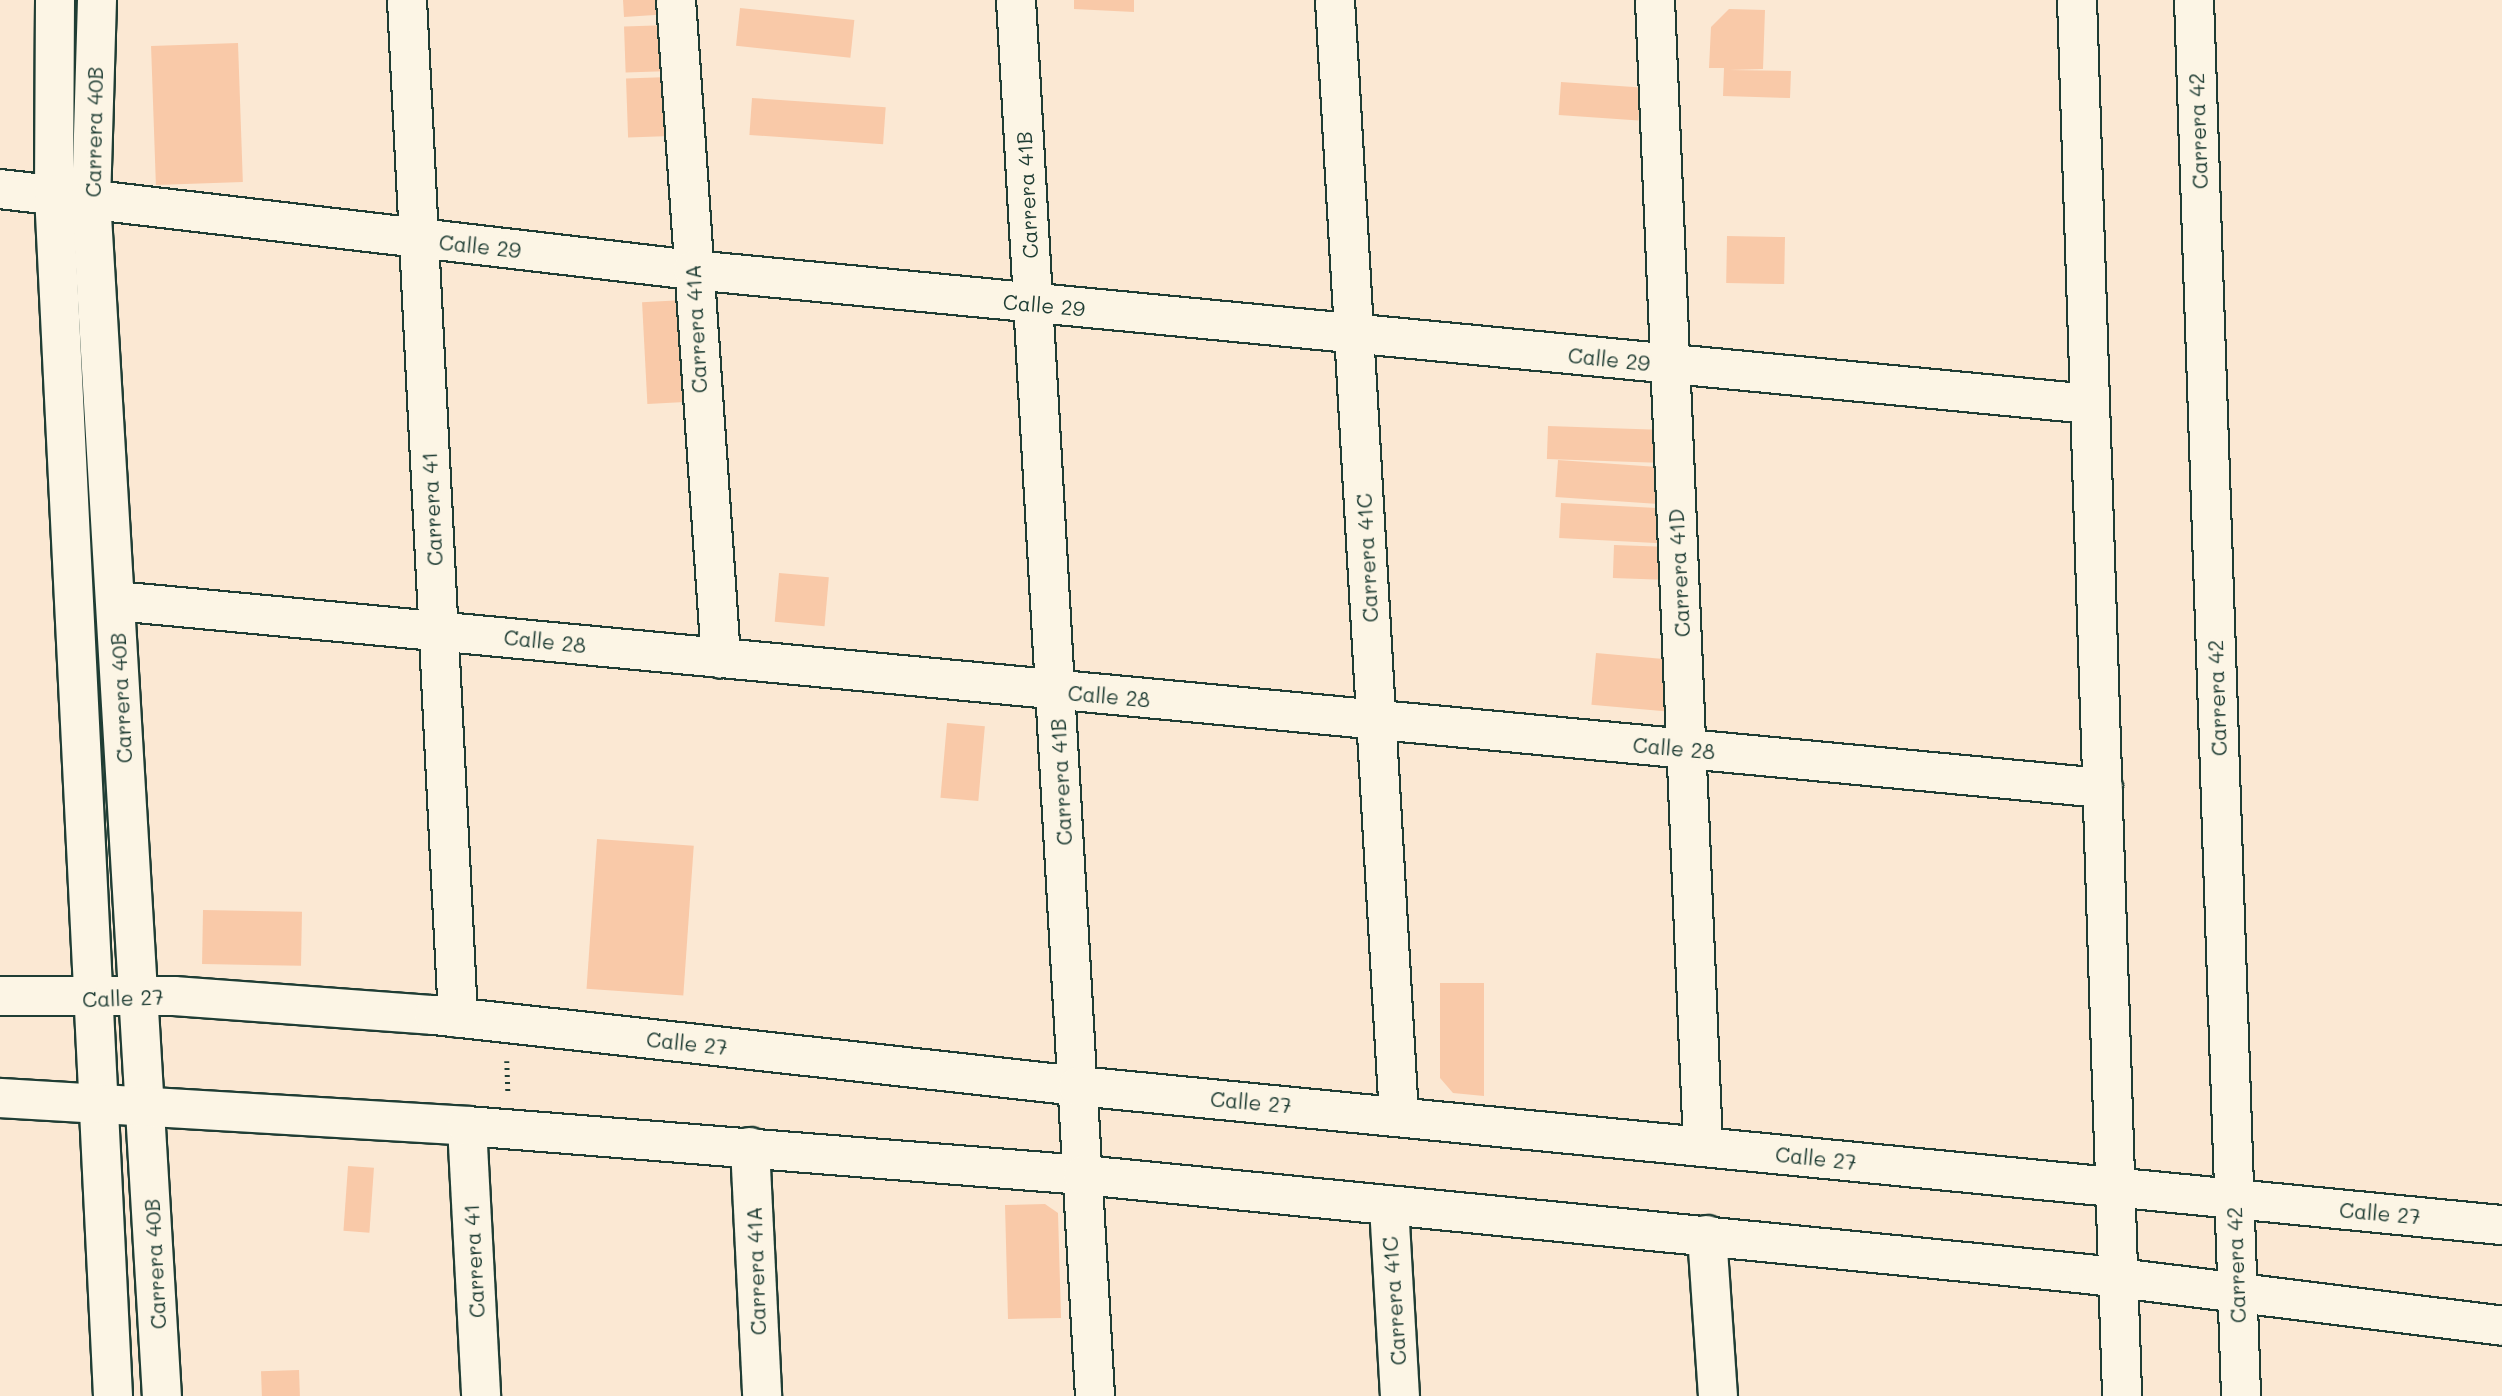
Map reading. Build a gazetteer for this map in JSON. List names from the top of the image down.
{
  "streets": {
    "street": [
      "Carrera 42",
      "Carrera 40B",
      "Carrera 41B",
      "Calle 29",
      "Carrera 41A",
      "Carrera 41",
      "Carrera 41C",
      "Carrera 41D",
      "Calle 28",
      "Calle 27"
    ]
  },
  "crossings": [
    ["Carrera 42", "Calle 27"],
    ["Carrera 40B", "Calle 29"],
    ["Carrera 40B", "Calle 28"],
    ["Carrera 40B", "Calle 27"],
    ["Carrera 41B", "Calle 29"],
    ["Carrera 41B", "Calle 28"],
    ["Carrera 41B", "Calle 27"],
    ["Calle 29", "Carrera 41A"],
    ["Calle 29", "Carrera 41"],
    ["Calle 29", "Carrera 41C"],
    ["Calle 29", "Carrera 41D"],
    ["Carrera 41A", "Calle 28"],
    ["Carrera 41", "Calle 28"],
    ["Carrera 41", "Calle 27"],
    ["Carrera 41C", "Calle 28"],
    ["Carrera 41C", "Calle 27"],
    ["Carrera 41D", "Calle 28"],
    ["Carrera 41D", "Calle 27"]
  ]
}
